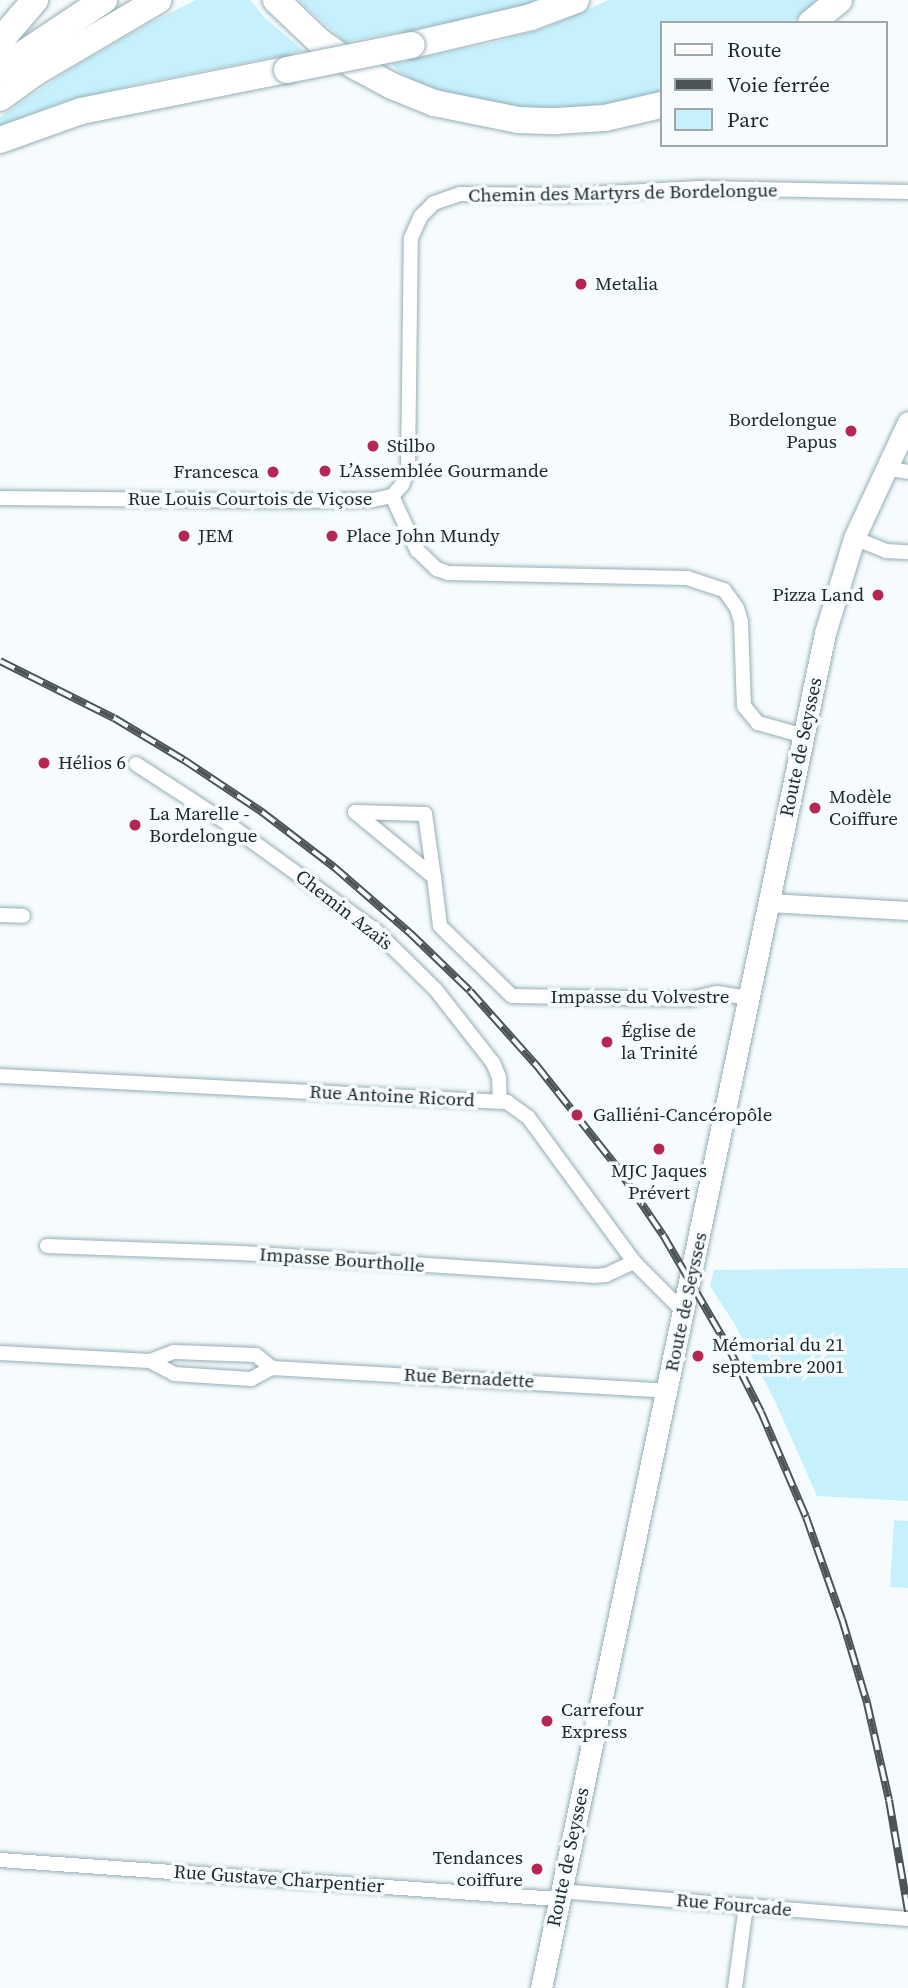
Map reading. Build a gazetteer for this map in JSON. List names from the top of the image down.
{
  "streets": {
    "main road": ["Route de Seysses"],
    "street": [
      "Chemin des Martyrs de Bordelongue",
      "Rue Louis Courtois de Viçose",
      "Chemin Azaïs",
      "Impasse du Volvestre",
      "Rue Antoine Ricord",
      "Impasse Bourtholle",
      "Rue Bernadette",
      "Rue Gustave Charpentier",
      "Rue Fourcade"
    ]
  },
  "crossings": [
    ["Chemin des Martyrs de Bordelongue", "Rue Louis Courtois de Viçose"],
    ["Rue Louis Courtois de Viçose", "Route de Seysses"],
    ["Route de Seysses", "Impasse du Volvestre"],
    ["Route de Seysses", "Rue Antoine Ricord"],
    ["Route de Seysses", "Rue Bernadette"],
    ["Route de Seysses", "Rue Gustave Charpentier"],
    ["Route de Seysses", "Rue Fourcade"],
    ["Chemin Azaïs", "Rue Antoine Ricord"],
    ["Rue Antoine Ricord", "Impasse Bourtholle"],
    ["Rue Gustave Charpentier", "Rue Fourcade"]
  ],
  "places": [
    "Metalia",
    "Bordelongue Papus",
    "Stilbo",
    "L’Assemblée Gourmande",
    "Francesca",
    "JEM",
    "Place John Mundy",
    "Pizza Land",
    "Hélios 6",
    "Modèle Coiffure",
    "La Marelle - Bordelongue",
    "Église de la Trinité",
    "Galliéni-Cancéropôle",
    "MJC Jaques Prévert",
    "Mémorial du 21 septembre 2001",
    "Carrefour Express",
    "Tendances coiffure"
  ],
  "legend": ["Route", "Voie ferrée", "Parc"]
}
